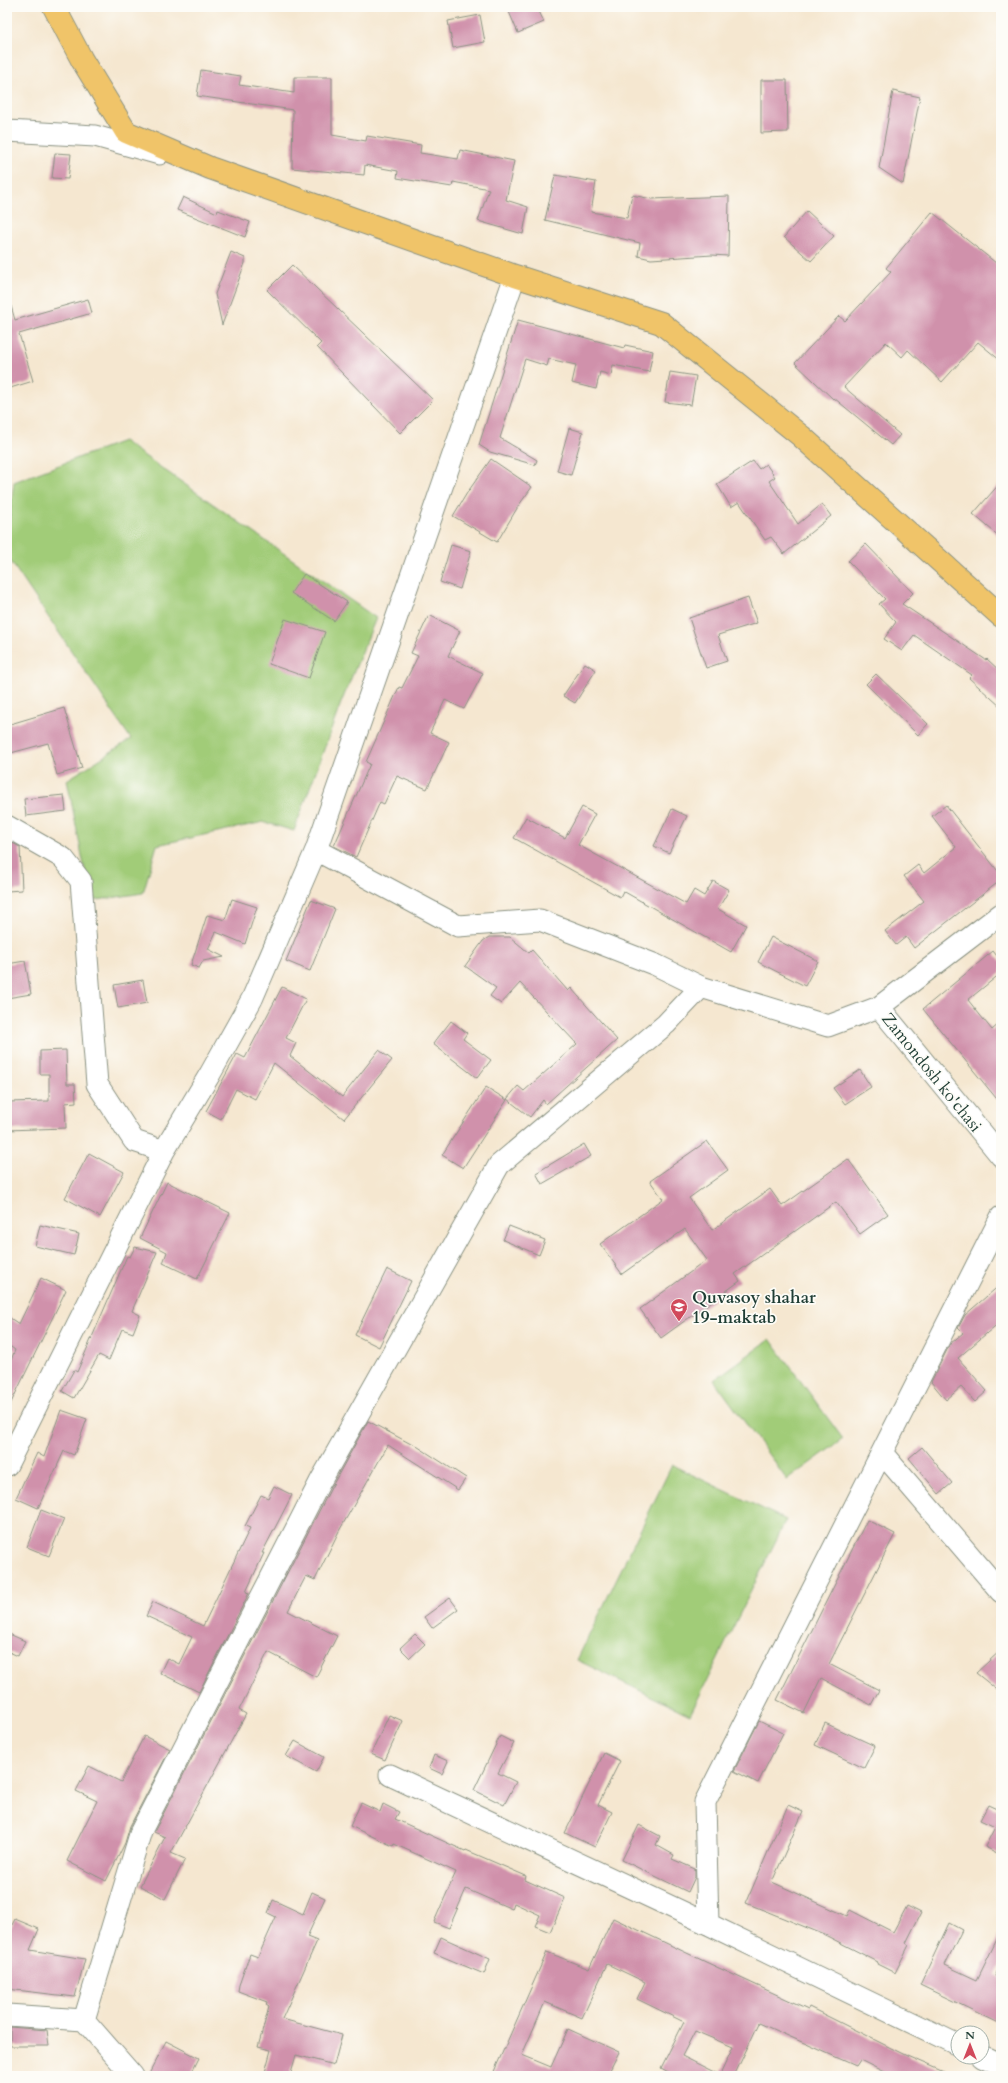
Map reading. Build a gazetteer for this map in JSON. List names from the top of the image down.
{
  "streets": {
    "street": ["Zamondosh ko'chasi"]
  },
  "places": {
    "school or university": ["Quvasoy shahar 19-maktab"]
  },
  "north": "top"
}
